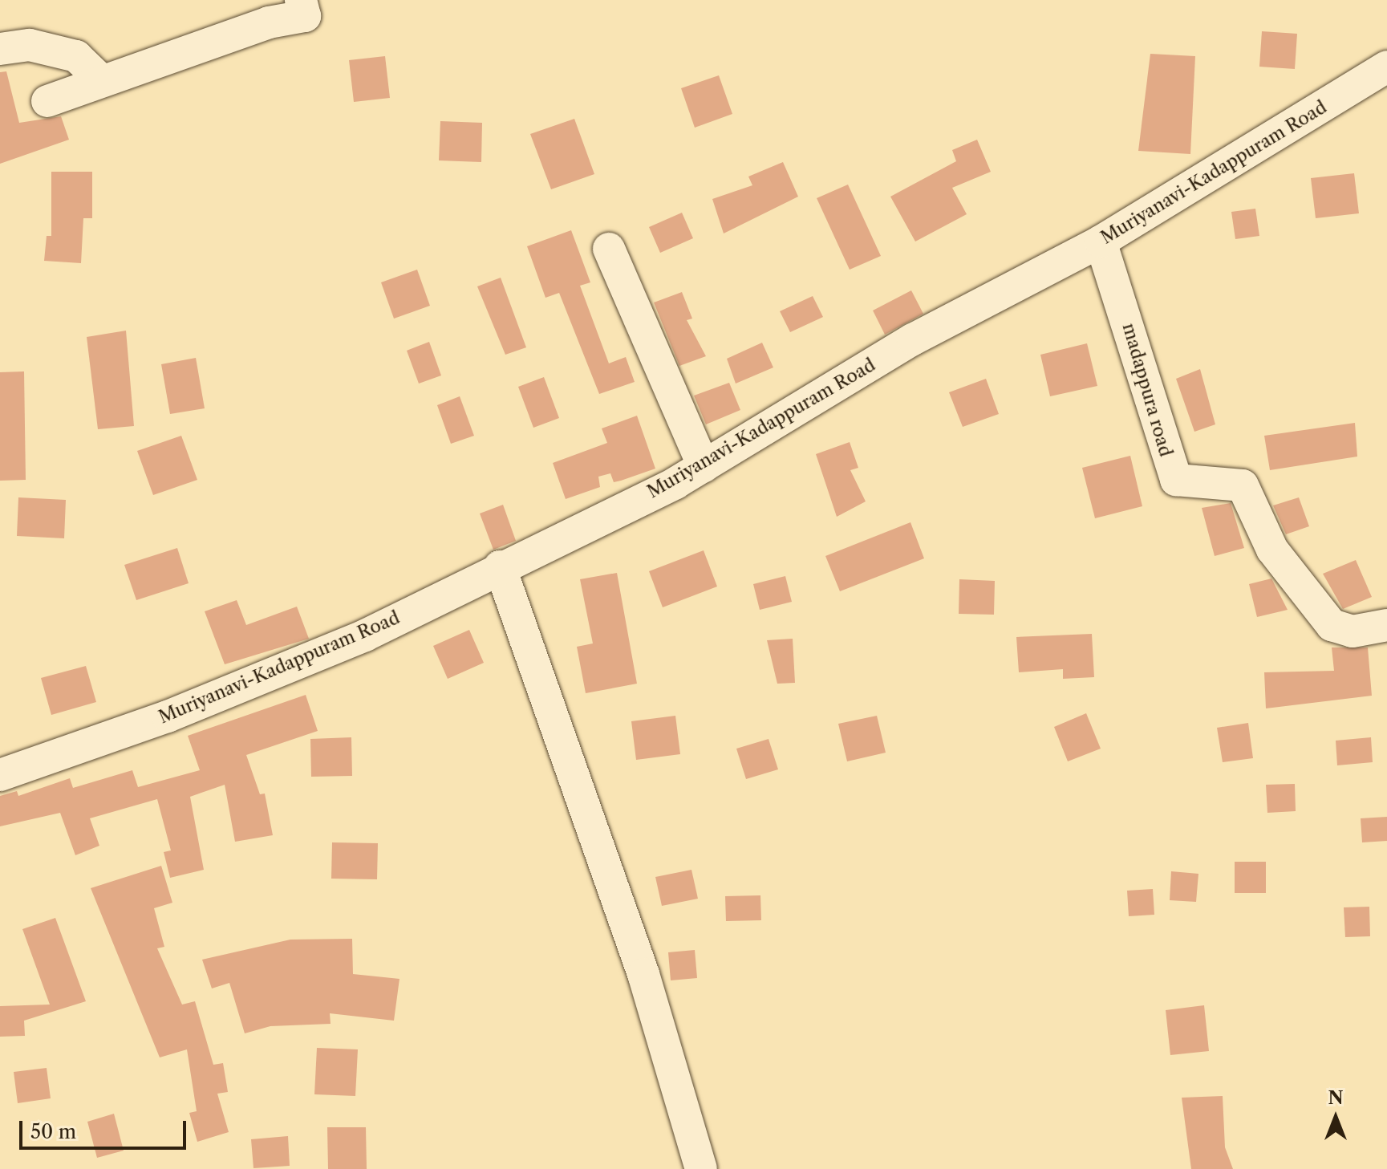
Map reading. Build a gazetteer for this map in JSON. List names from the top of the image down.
{
  "streets": {
    "street": ["Muriyanavi-Kadappuram Road", "madappura road"]
  },
  "crossings": [
    ["Muriyanavi-Kadappuram Road", "madappura road"]
  ],
  "scale_bar": "50 m",
  "north": "top"
}
